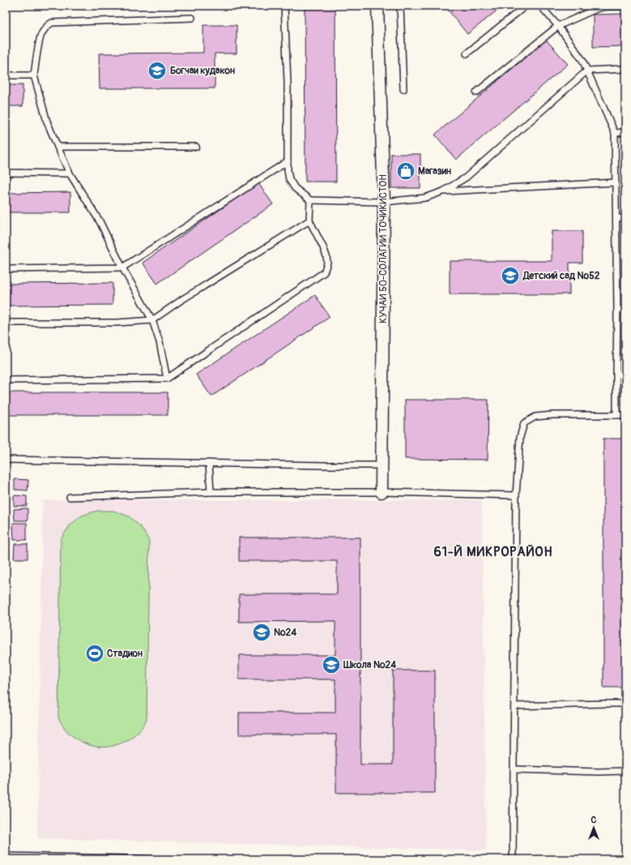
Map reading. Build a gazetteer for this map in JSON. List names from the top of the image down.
{
  "streets": {
    "street": ["КУЧАИ 50-СОЛАГИИ ТОЧИКИСТОН"]
  },
  "districts": ["61-Й МИКРОРАЙОН"],
  "places": {
    "school or university": [
      "Богчаи кудакон",
      "Детский сад №52",
      "№24",
      "Школа №24"
    ],
    "shop": ["Магазин"],
    "sports": ["Стадион"]
  },
  "north": "top"
}
